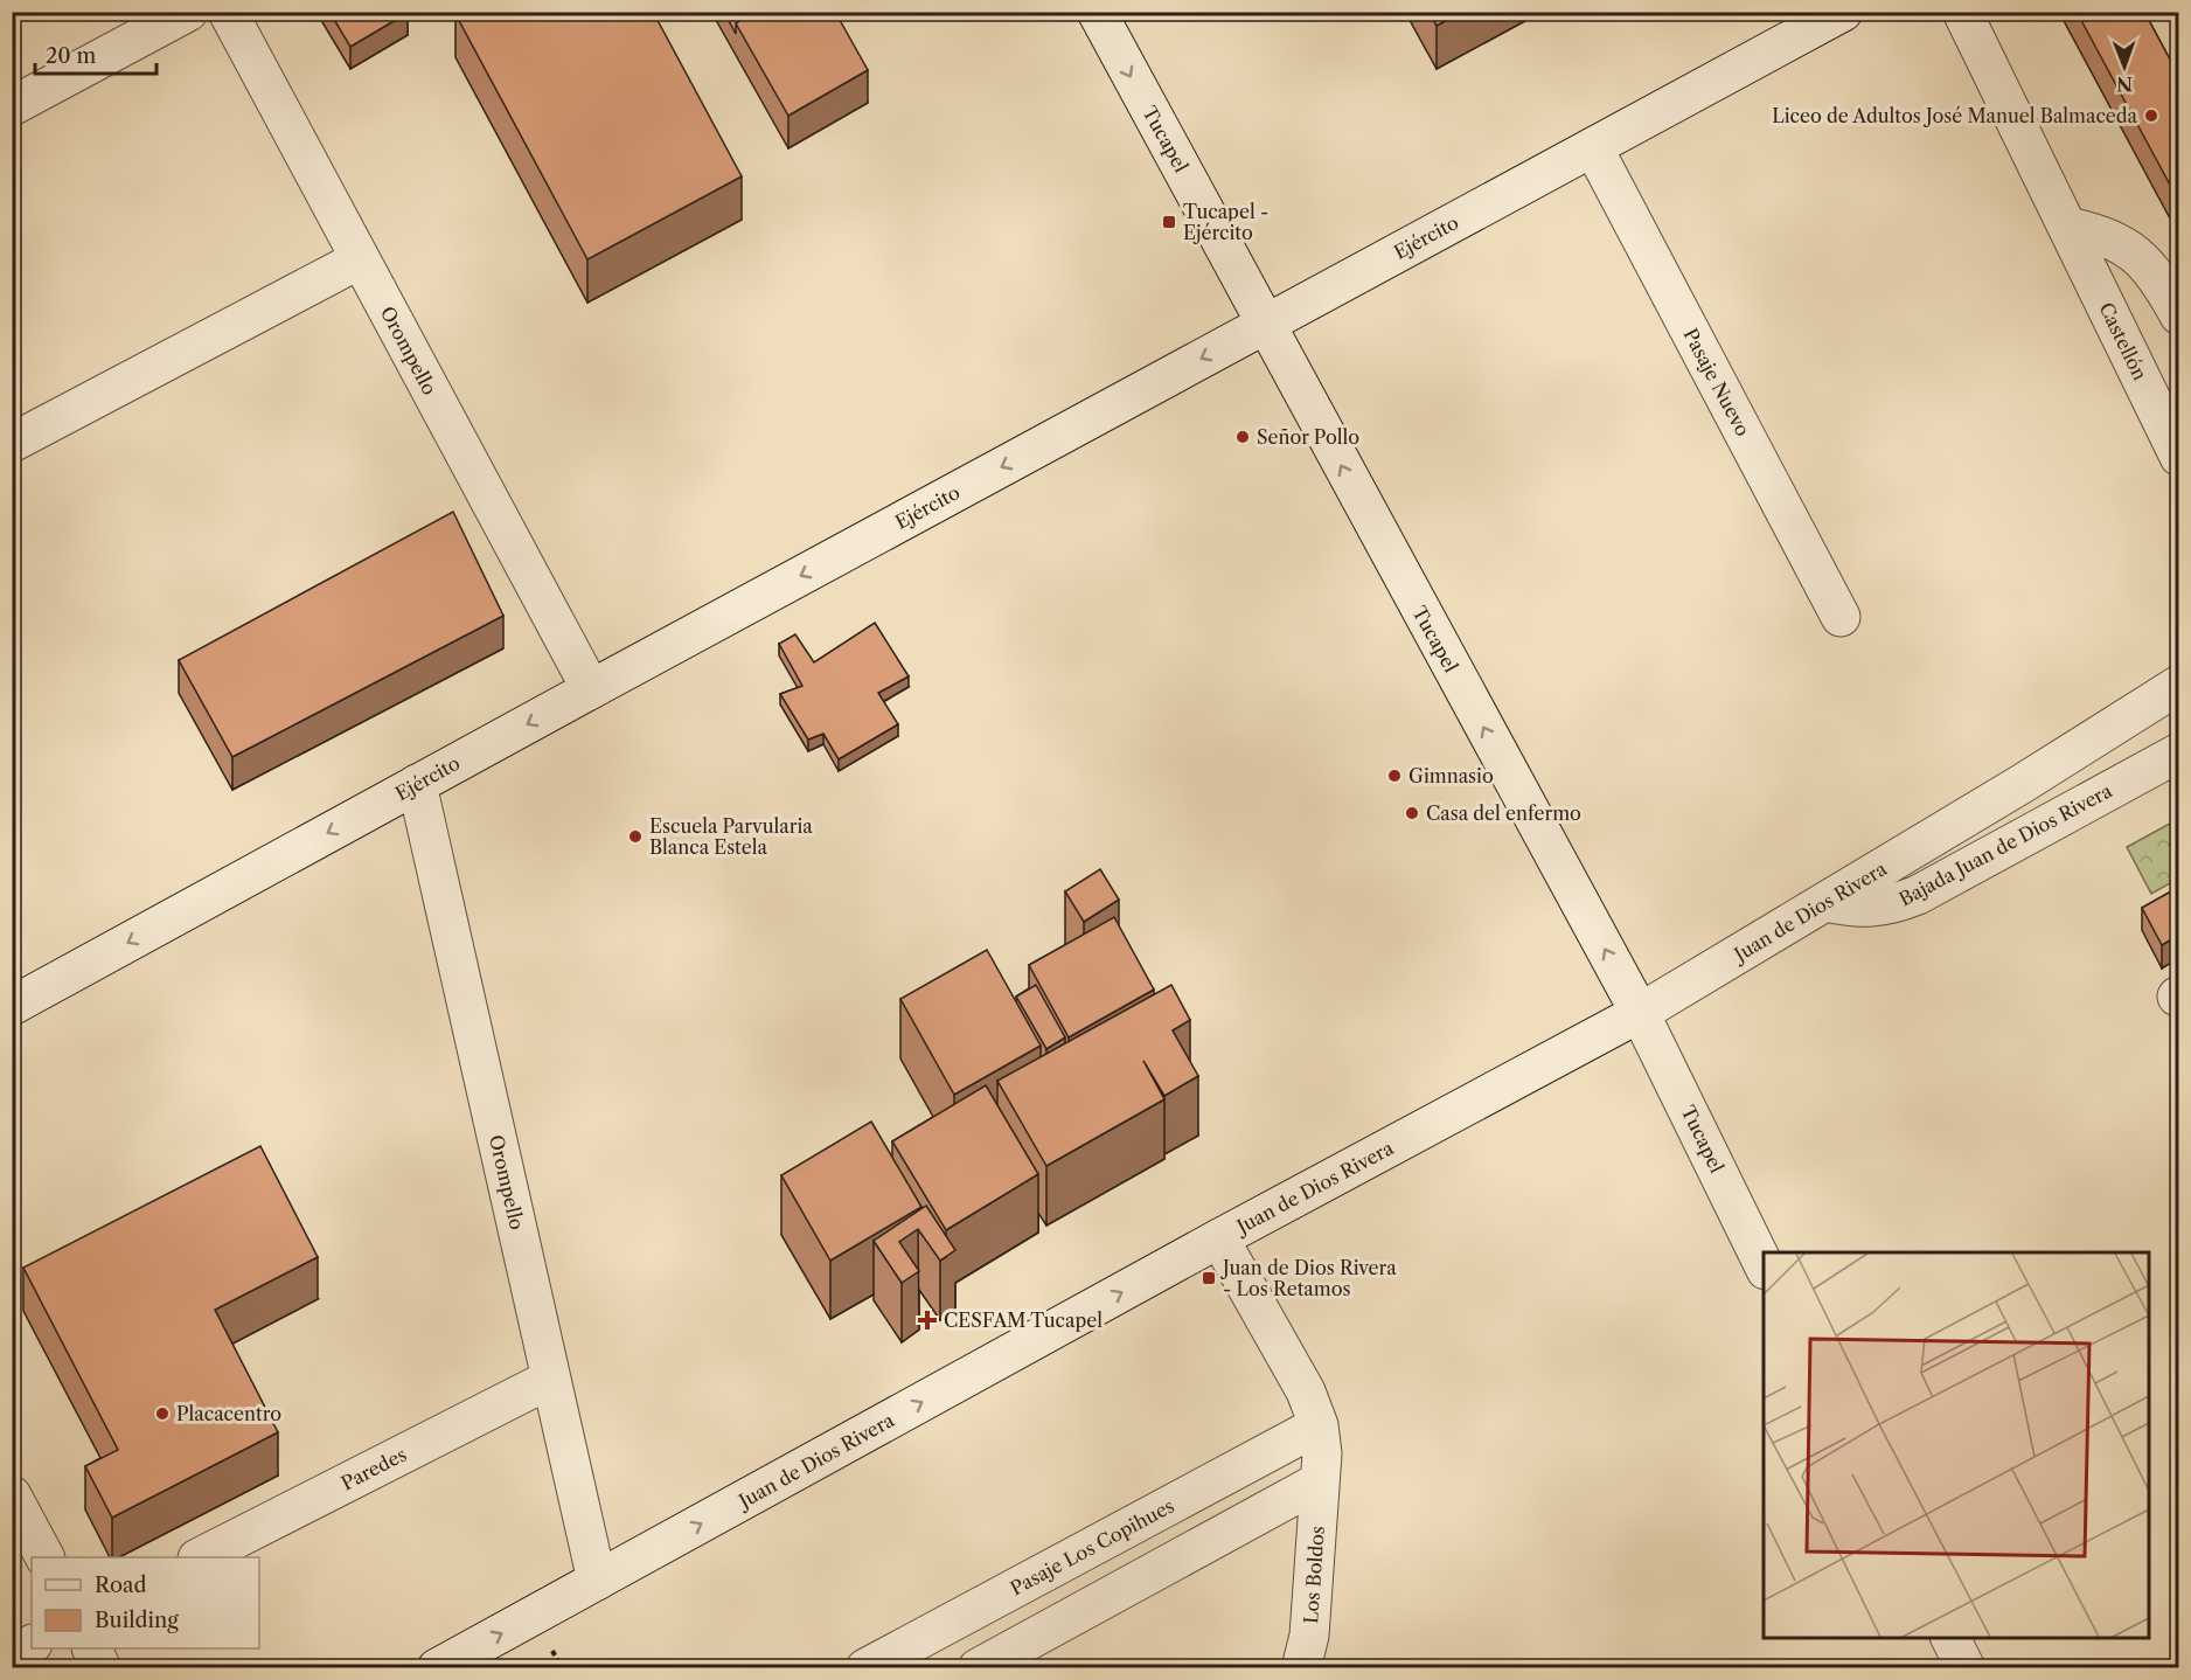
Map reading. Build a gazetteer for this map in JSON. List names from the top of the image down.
{
  "streets": {
    "street": [
      "Tucapel",
      "Ejército",
      "Castellón",
      "Orompello",
      "Pasaje Nuevo",
      "Bajada Juan de Dios Rivera",
      "Juan de Dios Rivera",
      "Paredes",
      "Pasaje Los Copihues",
      "Los Boldos"
    ]
  },
  "crossings": [
    ["Tucapel", "Ejército"],
    ["Tucapel", "Juan de Dios Rivera"],
    ["Ejército", "Orompello"],
    ["Ejército", "Pasaje Nuevo"],
    ["Orompello", "Juan de Dios Rivera"],
    ["Orompello", "Paredes"],
    ["Bajada Juan de Dios Rivera", "Juan de Dios Rivera"],
    ["Juan de Dios Rivera", "Los Boldos"],
    ["Pasaje Los Copihues", "Los Boldos"]
  ],
  "one_way": ["Ejército"],
  "places": {
    "other": [
      "Liceo de Adultos José Manuel Balmaceda",
      "Señor Pollo",
      "Gimnasio",
      "Casa del enfermo",
      "Escuela Parvularia Blanca Estela",
      "Placacentro"
    ],
    "transit": ["Tucapel - Ejército", "Juan de Dios Rivera - Los Retamos"],
    "health": ["CESFAM Tucapel"]
  },
  "legend": ["Road", "Building"],
  "scale_bar": "20 m",
  "north": "bottom"
}
